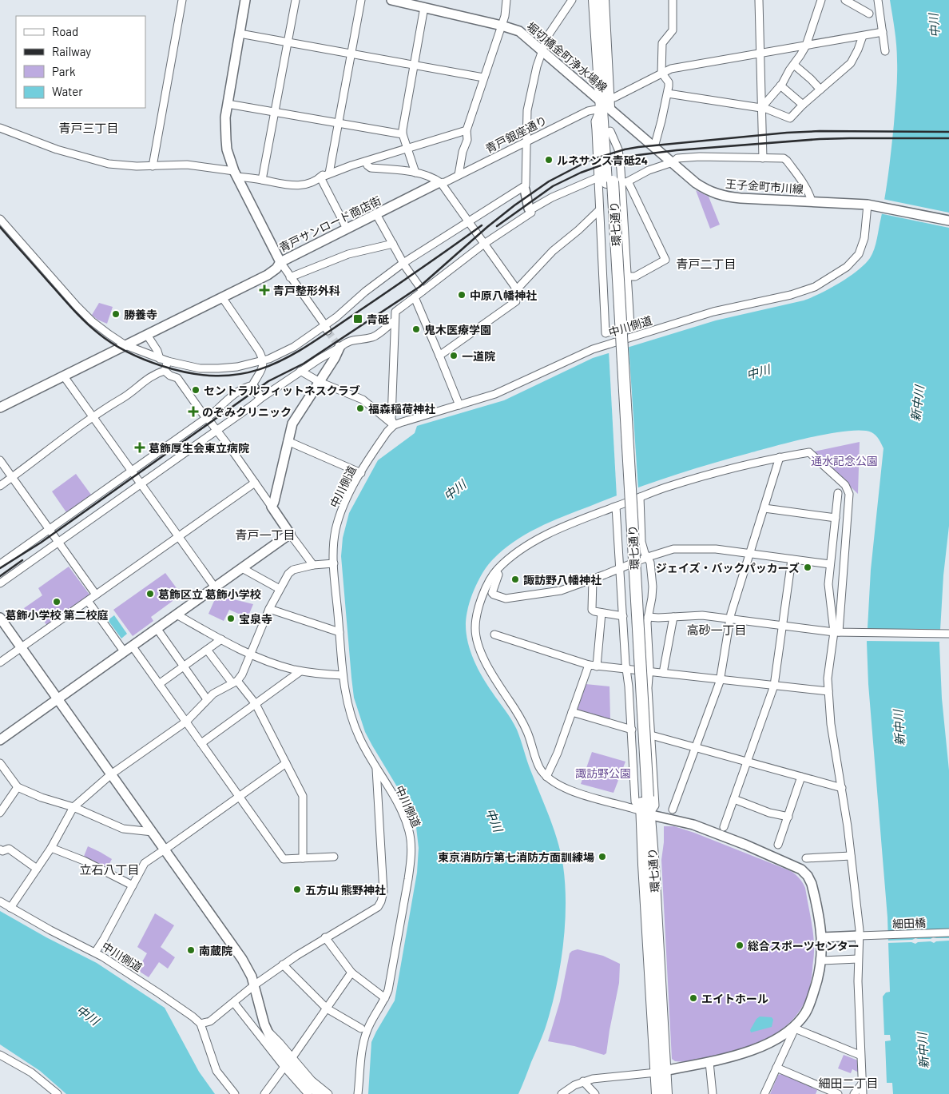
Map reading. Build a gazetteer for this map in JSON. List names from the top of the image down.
{
  "streets": {
    "main road": ["環七通り"],
    "street": [
      "堀切橋金町浄水場線",
      "青戸銀座通り",
      "王子金町市川線",
      "青戸サンロード商店街",
      "中川側道",
      "細田橋"
    ]
  },
  "crossings": [
    ["堀切橋金町浄水場線", "青戸銀座通り"],
    ["堀切橋金町浄水場線", "王子金町市川線"],
    ["堀切橋金町浄水場線", "環七通り"],
    ["青戸銀座通り", "王子金町市川線"],
    ["青戸銀座通り", "青戸サンロード商店街"],
    ["青戸銀座通り", "環七通り"],
    ["王子金町市川線", "環七通り"],
    ["王子金町市川線", "中川側道"]
  ],
  "districts": [
    "青戸三丁目",
    "青戸二丁目",
    "青戸一丁目",
    "高砂一丁目",
    "立石八丁目",
    "細田二丁目"
  ],
  "water": ["中川", "新中川"],
  "parks": ["通水記念公園", "諏訪野公園"],
  "places": {
    "other": [
      "ルネサンス青砥24",
      "中原八幡神社",
      "勝養寺",
      "鬼木医療学園",
      "一道院",
      "セントラルフィットネスクラブ",
      "福森稲荷神社",
      "ジェイズ・バックパッカーズ",
      "諏訪野八幡神社",
      "葛飾区立 葛飾小学校",
      "葛飾小学校 第二校庭",
      "宝泉寺",
      "東京消防庁第七消防方面訓練場",
      "五方山 熊野神社",
      "総合スポーツセンター",
      "南蔵院",
      "エイトホール"
    ],
    "health": ["青戸整形外科", "のぞみクリニック", "葛飾厚生会東立病院"],
    "transit": ["青砥"]
  },
  "legend": [
    "Road",
    "Railway",
    "Park",
    "Water"
  ]
}
